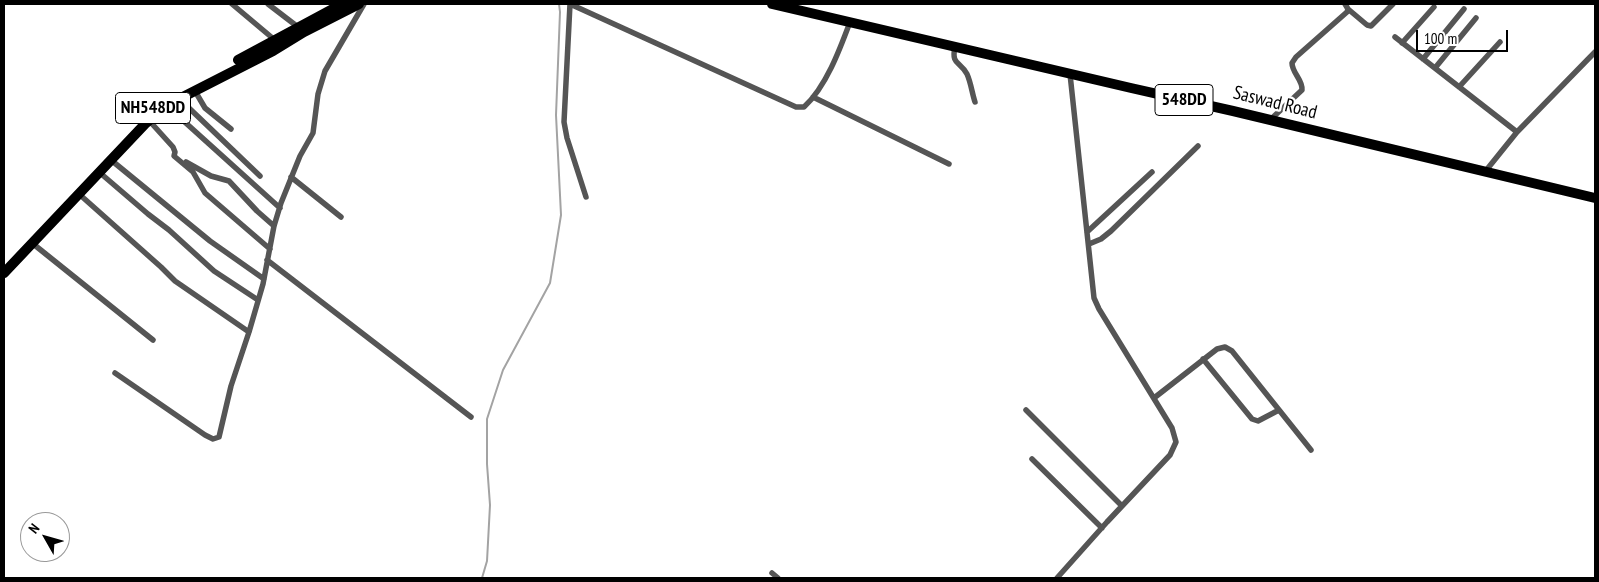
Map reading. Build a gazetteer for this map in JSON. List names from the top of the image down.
{
  "streets": {
    "highway": ["548DD", "Saswad Road", "NH548DD"]
  },
  "scale_bar": "100 m",
  "north": "top left"
}
